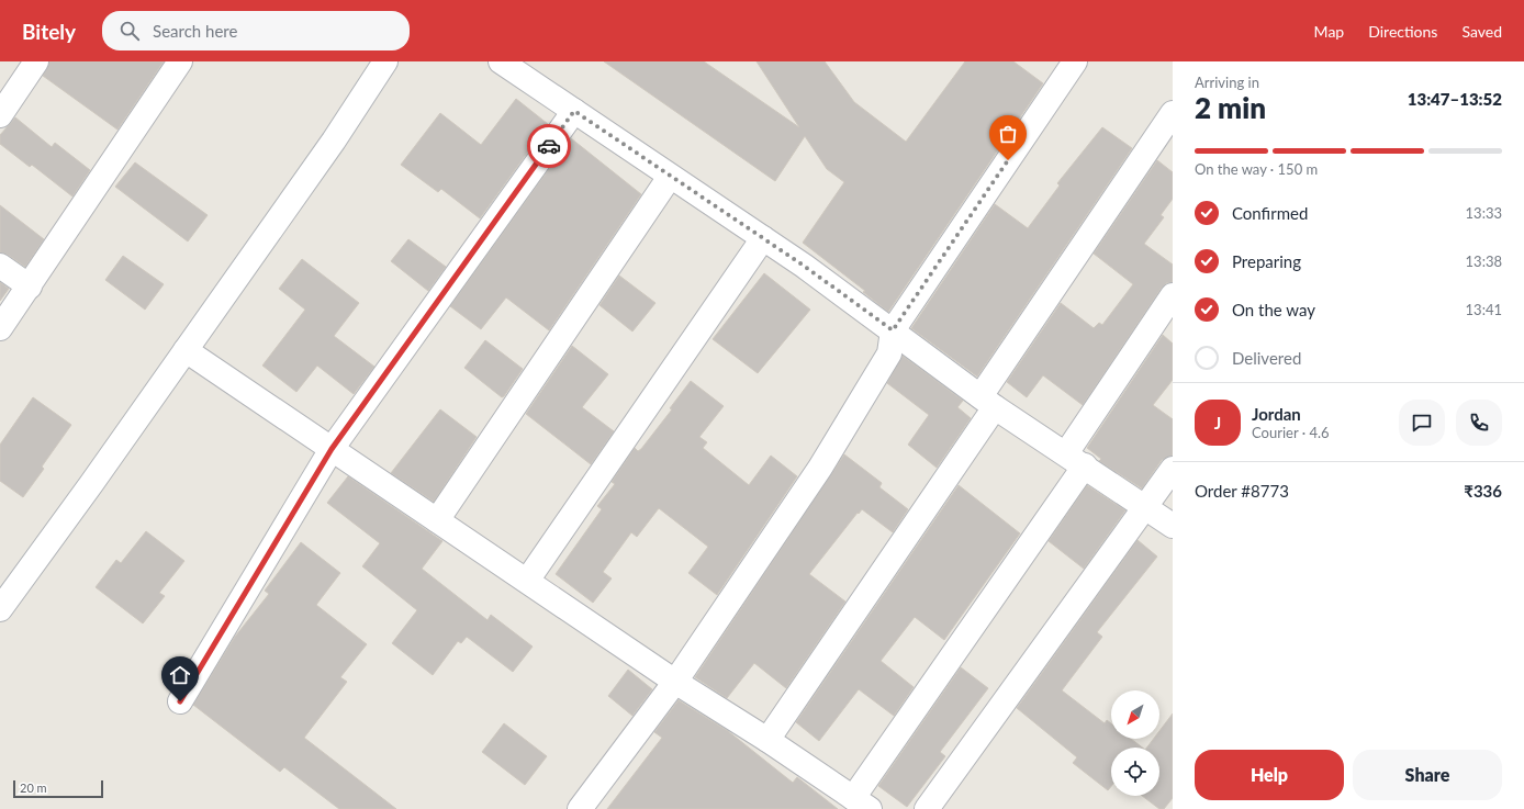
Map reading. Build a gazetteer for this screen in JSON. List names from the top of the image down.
{
  "scale_bar": "20 m",
  "north": "bottom left",
  "page": {
    "header": "Bitely",
    "search": "Search here",
    "nav": ["Map", "Directions", "Saved"],
    "heading": ["2 min", "Arriving in", "13:47–13:52"],
    "panel": [
      "Jordan",
      "Courier · 4.6",
      "Order #8773",
      "₹336"
    ],
    "bar": "On the way · 150 m",
    "list": [
      ["Confirmed", "13:33"],
      ["Preparing", "13:38"],
      ["On the way", "13:41"],
      "Delivered"
    ],
    "round": "J",
    "buttons": ["Help", "Share"],
    "scale": "20 m"
  }
}
